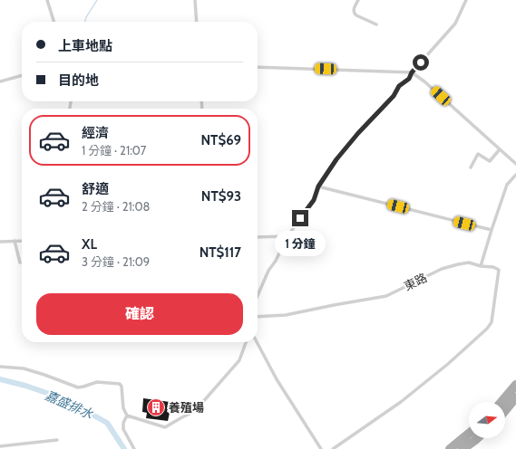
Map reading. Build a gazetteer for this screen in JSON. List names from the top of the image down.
{
  "streets": {
    "lane": ["東路"]
  },
  "water": ["嘉盛排水"],
  "places": {
    "building": ["養殖場"]
  },
  "north": "right",
  "page": {
    "banner": ["上車地點", "目的地"],
    "list": [
      {
        "name": "經濟",
        "note": "1 分鐘 · 21:07",
        "value": "NT$69"
      },
      {
        "name": "舒適",
        "note": "2 分鐘 · 21:08",
        "value": "NT$93"
      },
      {
        "name": "XL",
        "note": "3 分鐘 · 21:09",
        "value": "NT$117"
      }
    ],
    "bubble": "1 分鐘",
    "buttons": "確認"
  }
}
